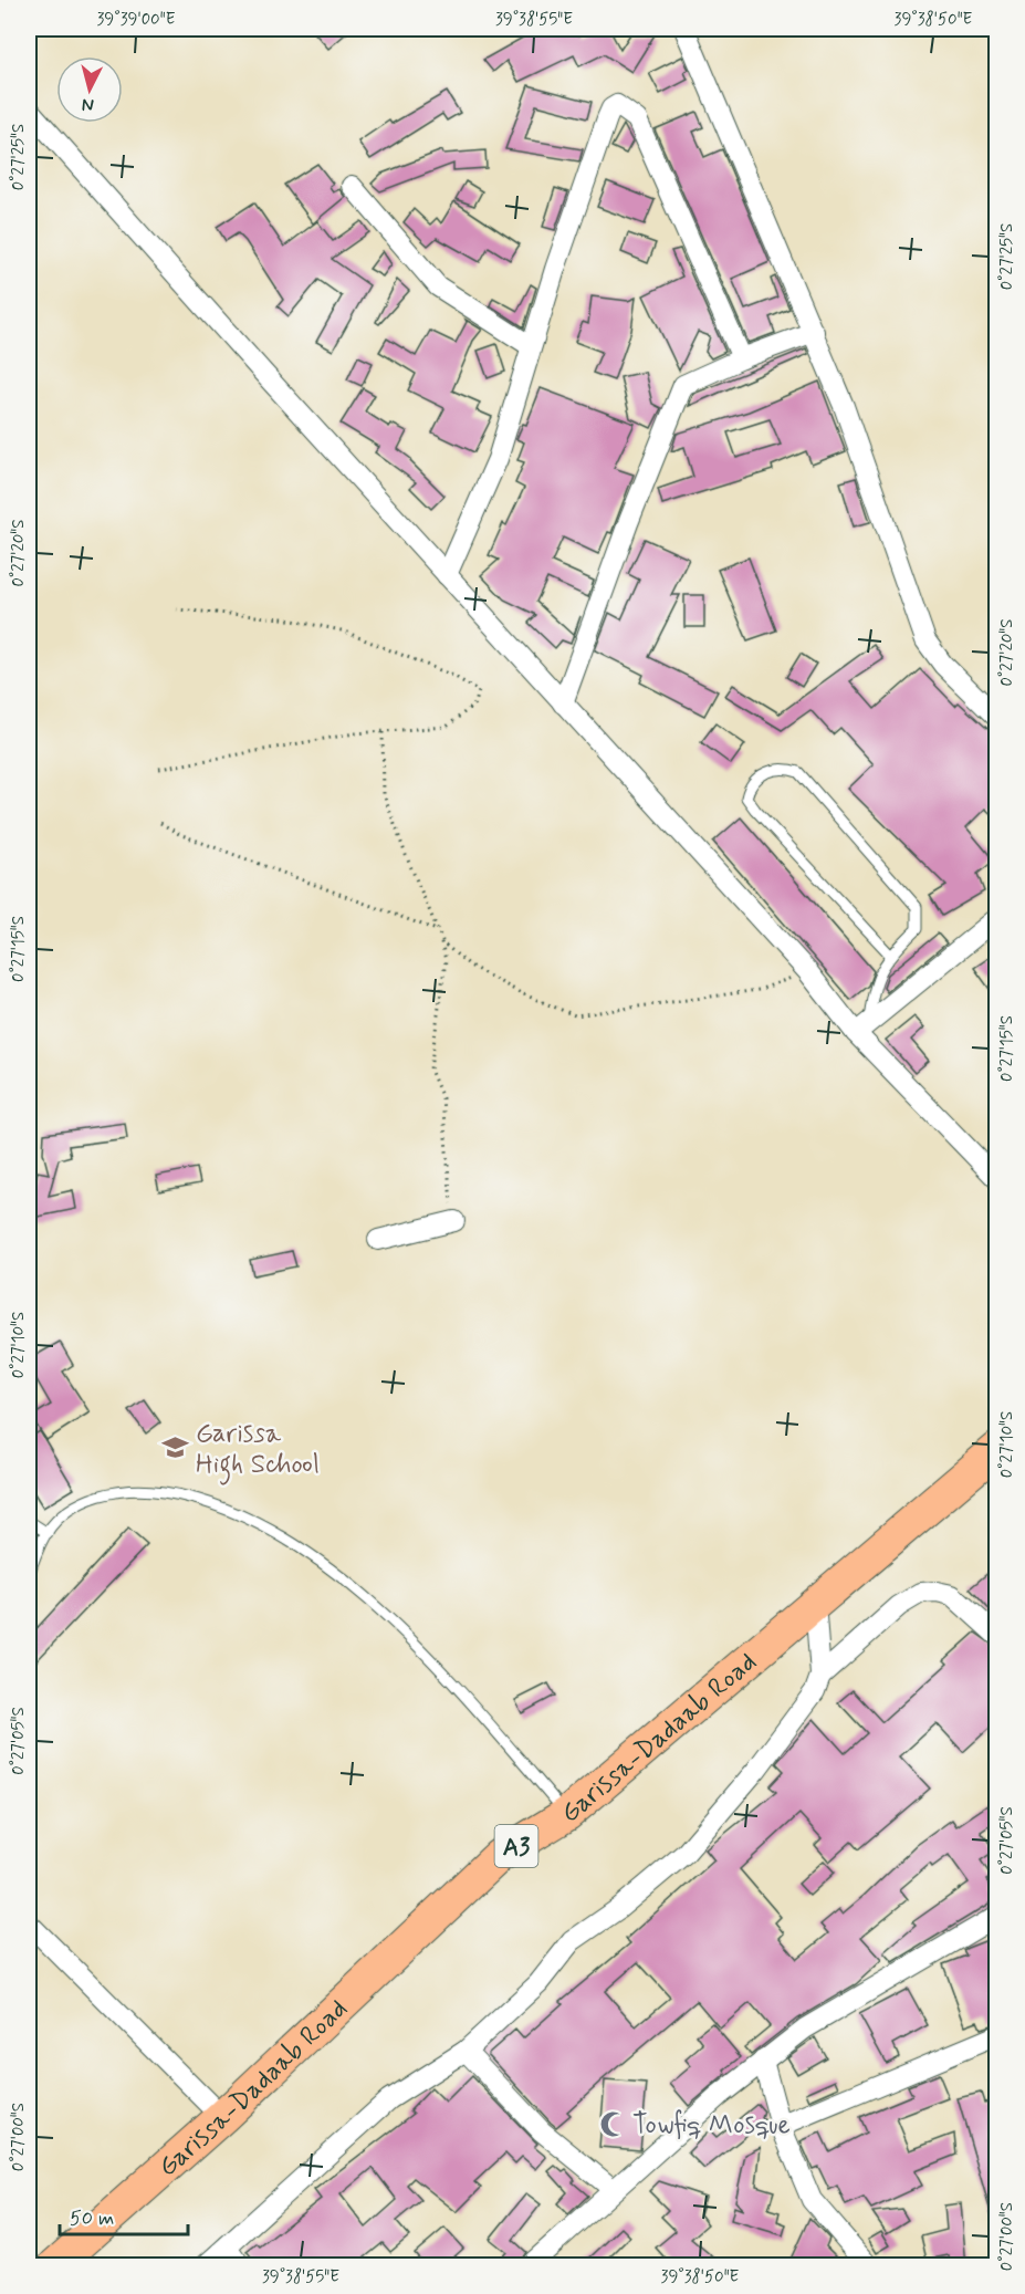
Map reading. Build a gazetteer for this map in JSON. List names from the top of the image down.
{
  "streets": {
    "highway": ["Garissa-Dadaab Road", "A3"]
  },
  "places": {
    "school or university": ["Garissa High School"],
    "mosque": ["Towfiq Mosque"]
  },
  "scale_bar": "50 m",
  "north": "bottom",
  "coordinates": [
    "39°39'00\"E",
    "39°38'55\"E",
    "39°38'50\"E",
    "0°27'25\"S",
    "0°27'20\"S",
    "0°27'15\"S",
    "0°27'10\"S",
    "0°27'05\"S",
    "0°27'00\"S"
  ]
}
